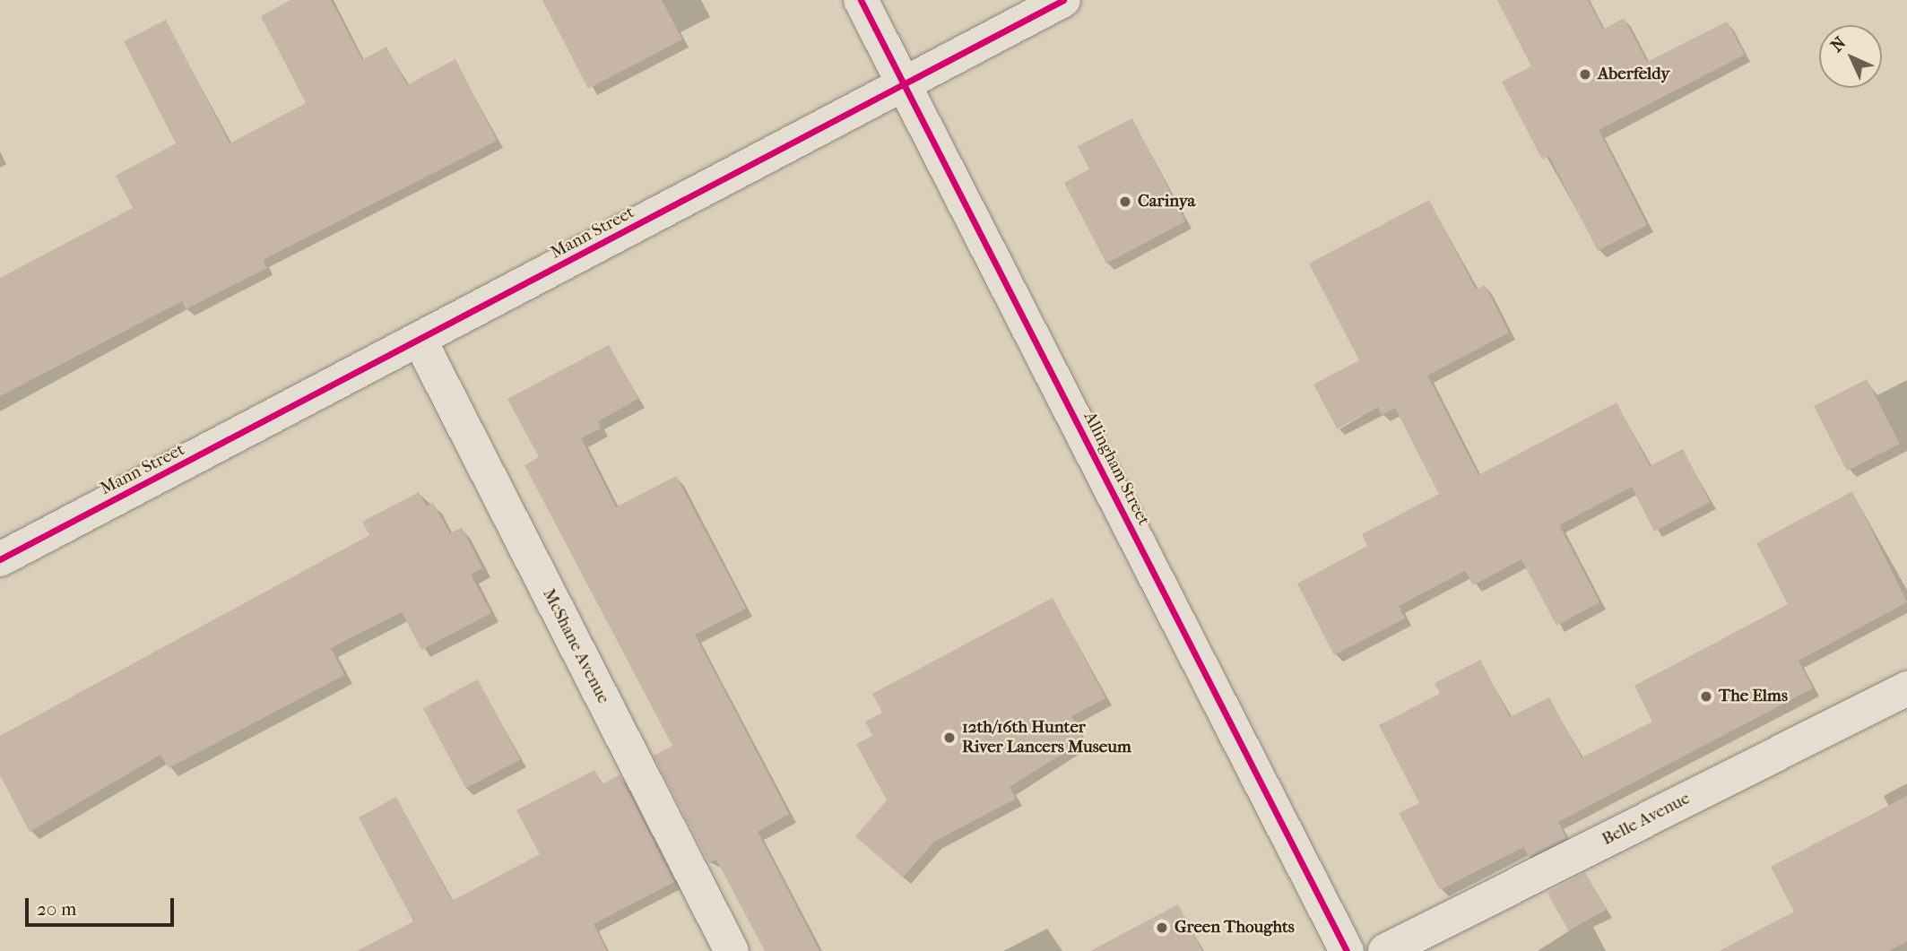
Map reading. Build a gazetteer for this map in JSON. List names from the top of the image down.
{
  "streets": {
    "street": [
      "Mann Street",
      "Allingham Street",
      "McShane Avenue",
      "Belle Avenue"
    ]
  },
  "crossings": [
    ["Mann Street", "Allingham Street"],
    ["Mann Street", "McShane Avenue"]
  ],
  "places": [
    "Aberfeldy",
    "Carinya",
    "The Elms",
    "12th/16th Hunter River Lancers Museum",
    "Green Thoughts"
  ],
  "scale_bar": "20 m",
  "north": "top left"
}
